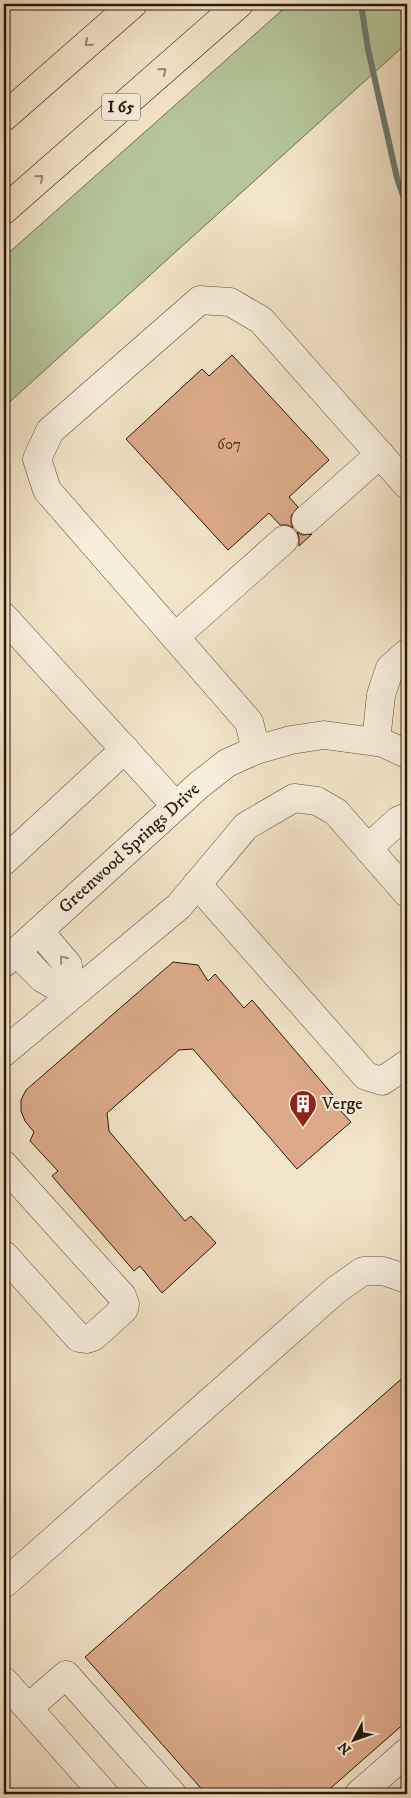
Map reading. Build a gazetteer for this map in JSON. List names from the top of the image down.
{
  "streets": {
    "highway": ["I 65"],
    "street": ["Greenwood Springs Drive"]
  },
  "places": {
    "building": ["Verge"]
  },
  "house_numbers": ["607"],
  "north": "bottom left"
}
